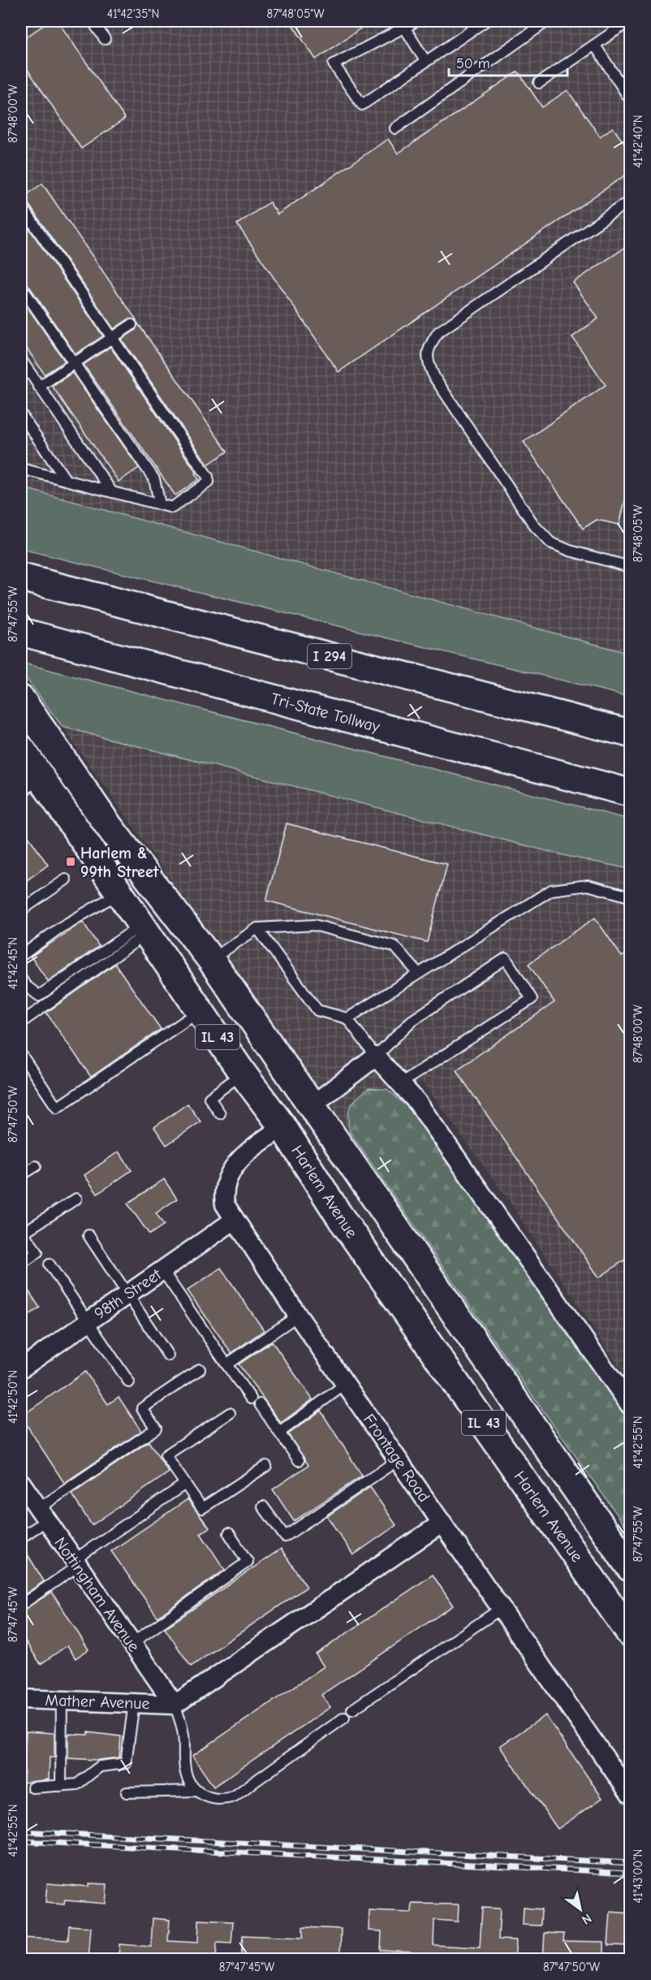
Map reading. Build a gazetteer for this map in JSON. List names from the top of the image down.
{
  "streets": {
    "main road": [
      "I 294",
      "Tri-State Tollway",
      "IL 43",
      "Harlem Avenue"
    ],
    "street": [
      "98th Street",
      "Frontage Road",
      "Nottingham Avenue",
      "Mather Avenue"
    ]
  },
  "crossings": [
    ["Harlem Avenue", "Frontage Road"],
    ["98th Street", "Frontage Road"],
    ["Nottingham Avenue", "Mather Avenue"]
  ],
  "places": {
    "transit": ["Harlem & 99th Street"]
  },
  "scale_bar": "50 m",
  "north": "bottom right",
  "coordinates": [
    "41°42'35\"N",
    "87°48'05\"W",
    "87°48'00\"W",
    "41°42'40\"N",
    "87°47'55\"W",
    "41°42'45\"N",
    "87°47'50\"W",
    "41°42'50\"N",
    "41°42'55\"N",
    "87°47'45\"W",
    "41°43'00\"N"
  ]
}
